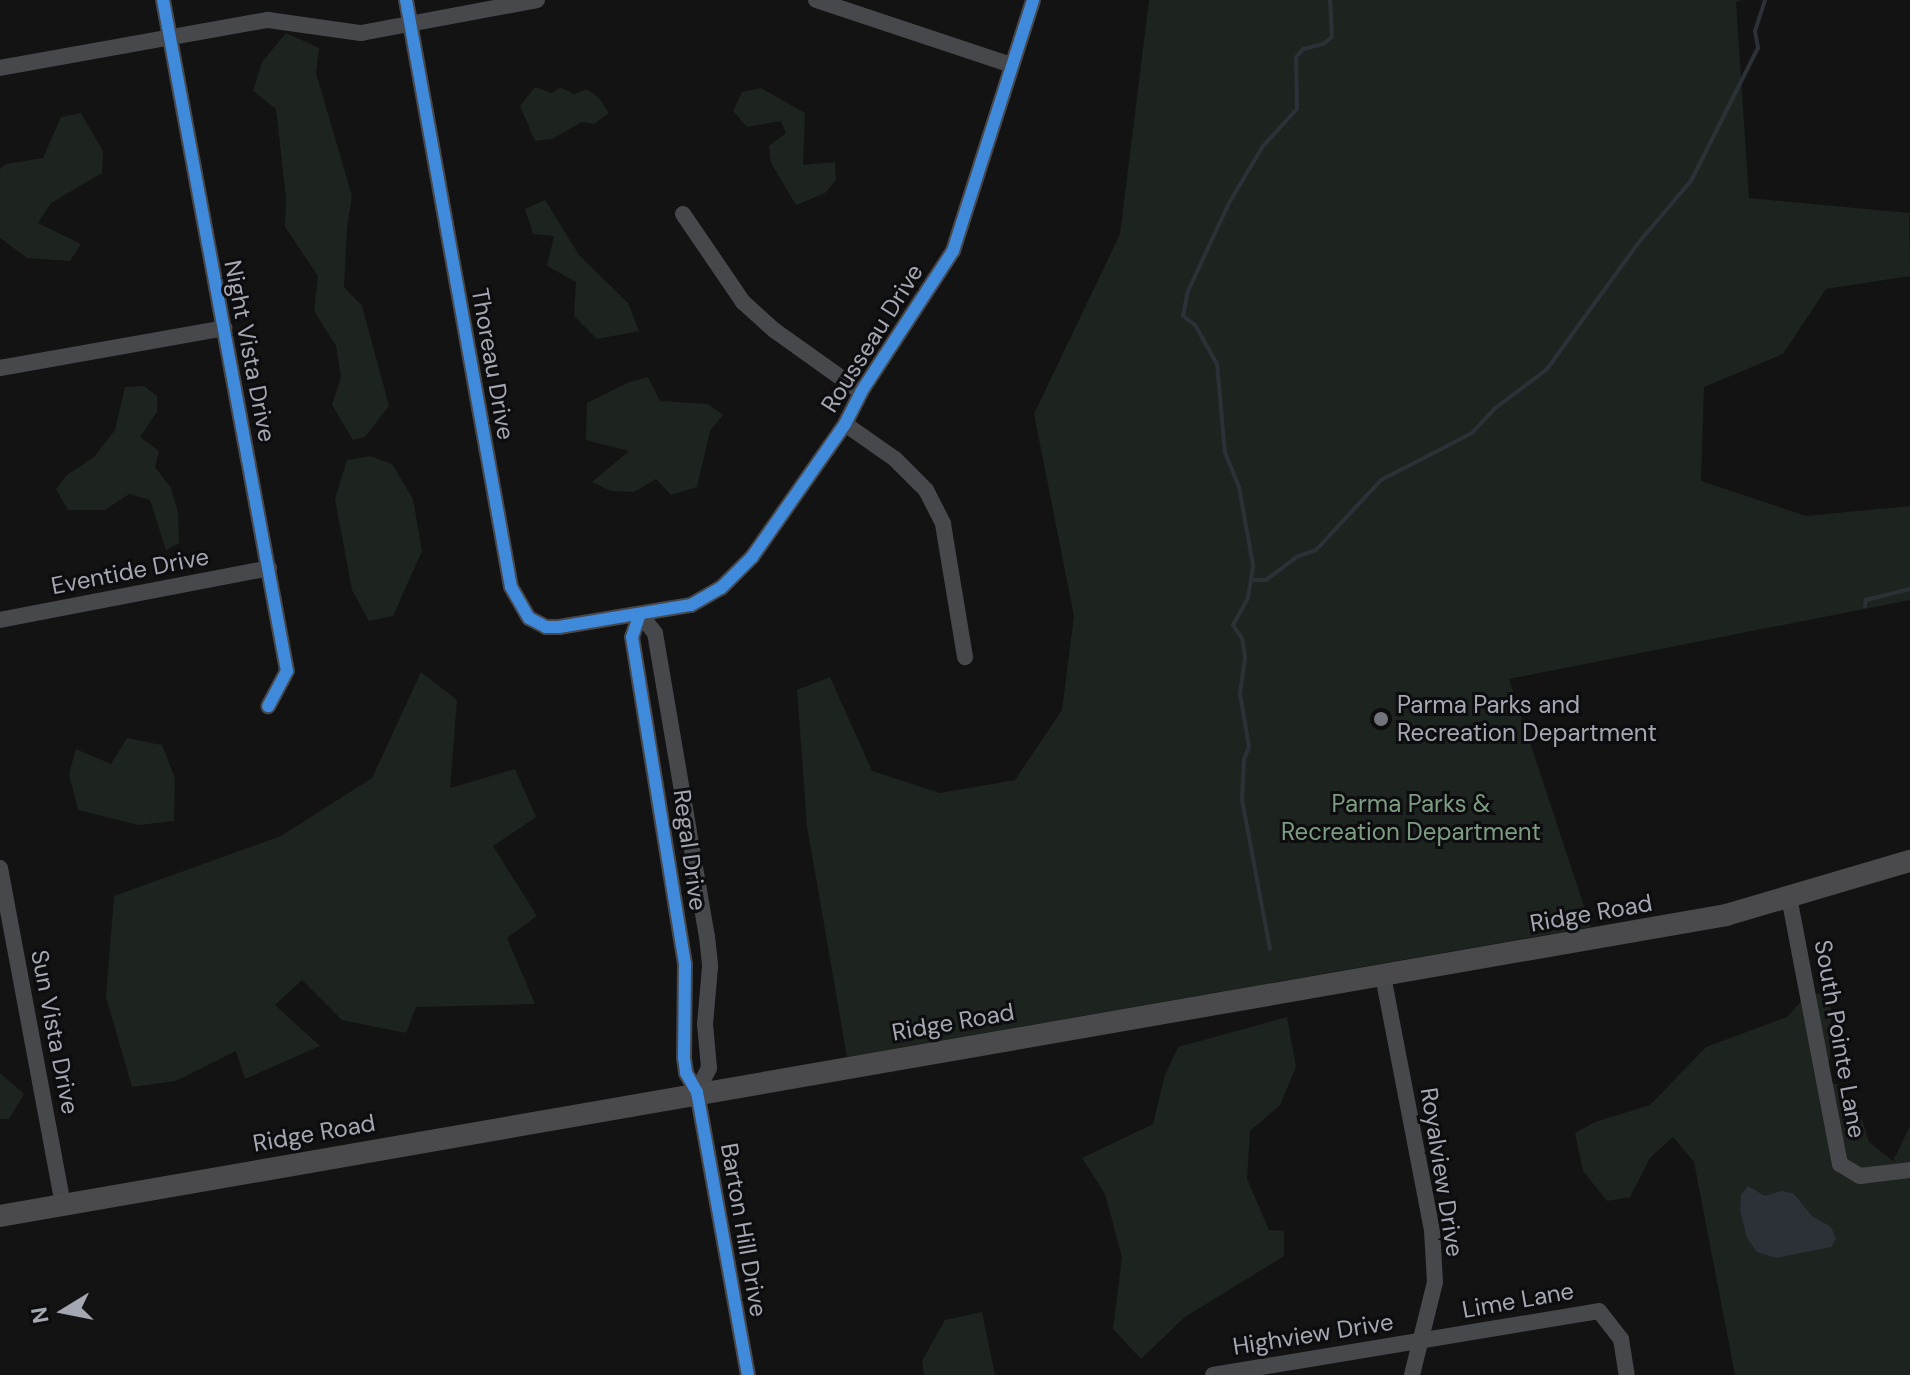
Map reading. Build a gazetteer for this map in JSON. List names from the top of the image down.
{
  "streets": {
    "main road": ["Ridge Road"],
    "street": [
      "Rousseau Drive",
      "Night Vista Drive",
      "Thoreau Drive",
      "Eventide Drive",
      "Regal Drive",
      "Sun Vista Drive",
      "South Pointe Lane",
      "Royalview Drive",
      "Barton Hill Drive",
      "Lime Lane",
      "Highview Drive"
    ]
  },
  "crossings": [
    ["Rousseau Drive", "Thoreau Drive"],
    ["Rousseau Drive", "Regal Drive"],
    ["Night Vista Drive", "Eventide Drive"],
    ["Thoreau Drive", "Regal Drive"],
    ["Regal Drive", "Ridge Road"],
    ["Regal Drive", "Barton Hill Drive"],
    ["Ridge Road", "Sun Vista Drive"],
    ["Ridge Road", "South Pointe Lane"],
    ["Ridge Road", "Royalview Drive"],
    ["Ridge Road", "Barton Hill Drive"],
    ["Royalview Drive", "Lime Lane"],
    ["Royalview Drive", "Highview Drive"],
    ["Lime Lane", "Highview Drive"]
  ],
  "parks": ["Parma Parks & Recreation Department"],
  "places": ["Parma Parks and Recreation Department"],
  "north": "left"
}
